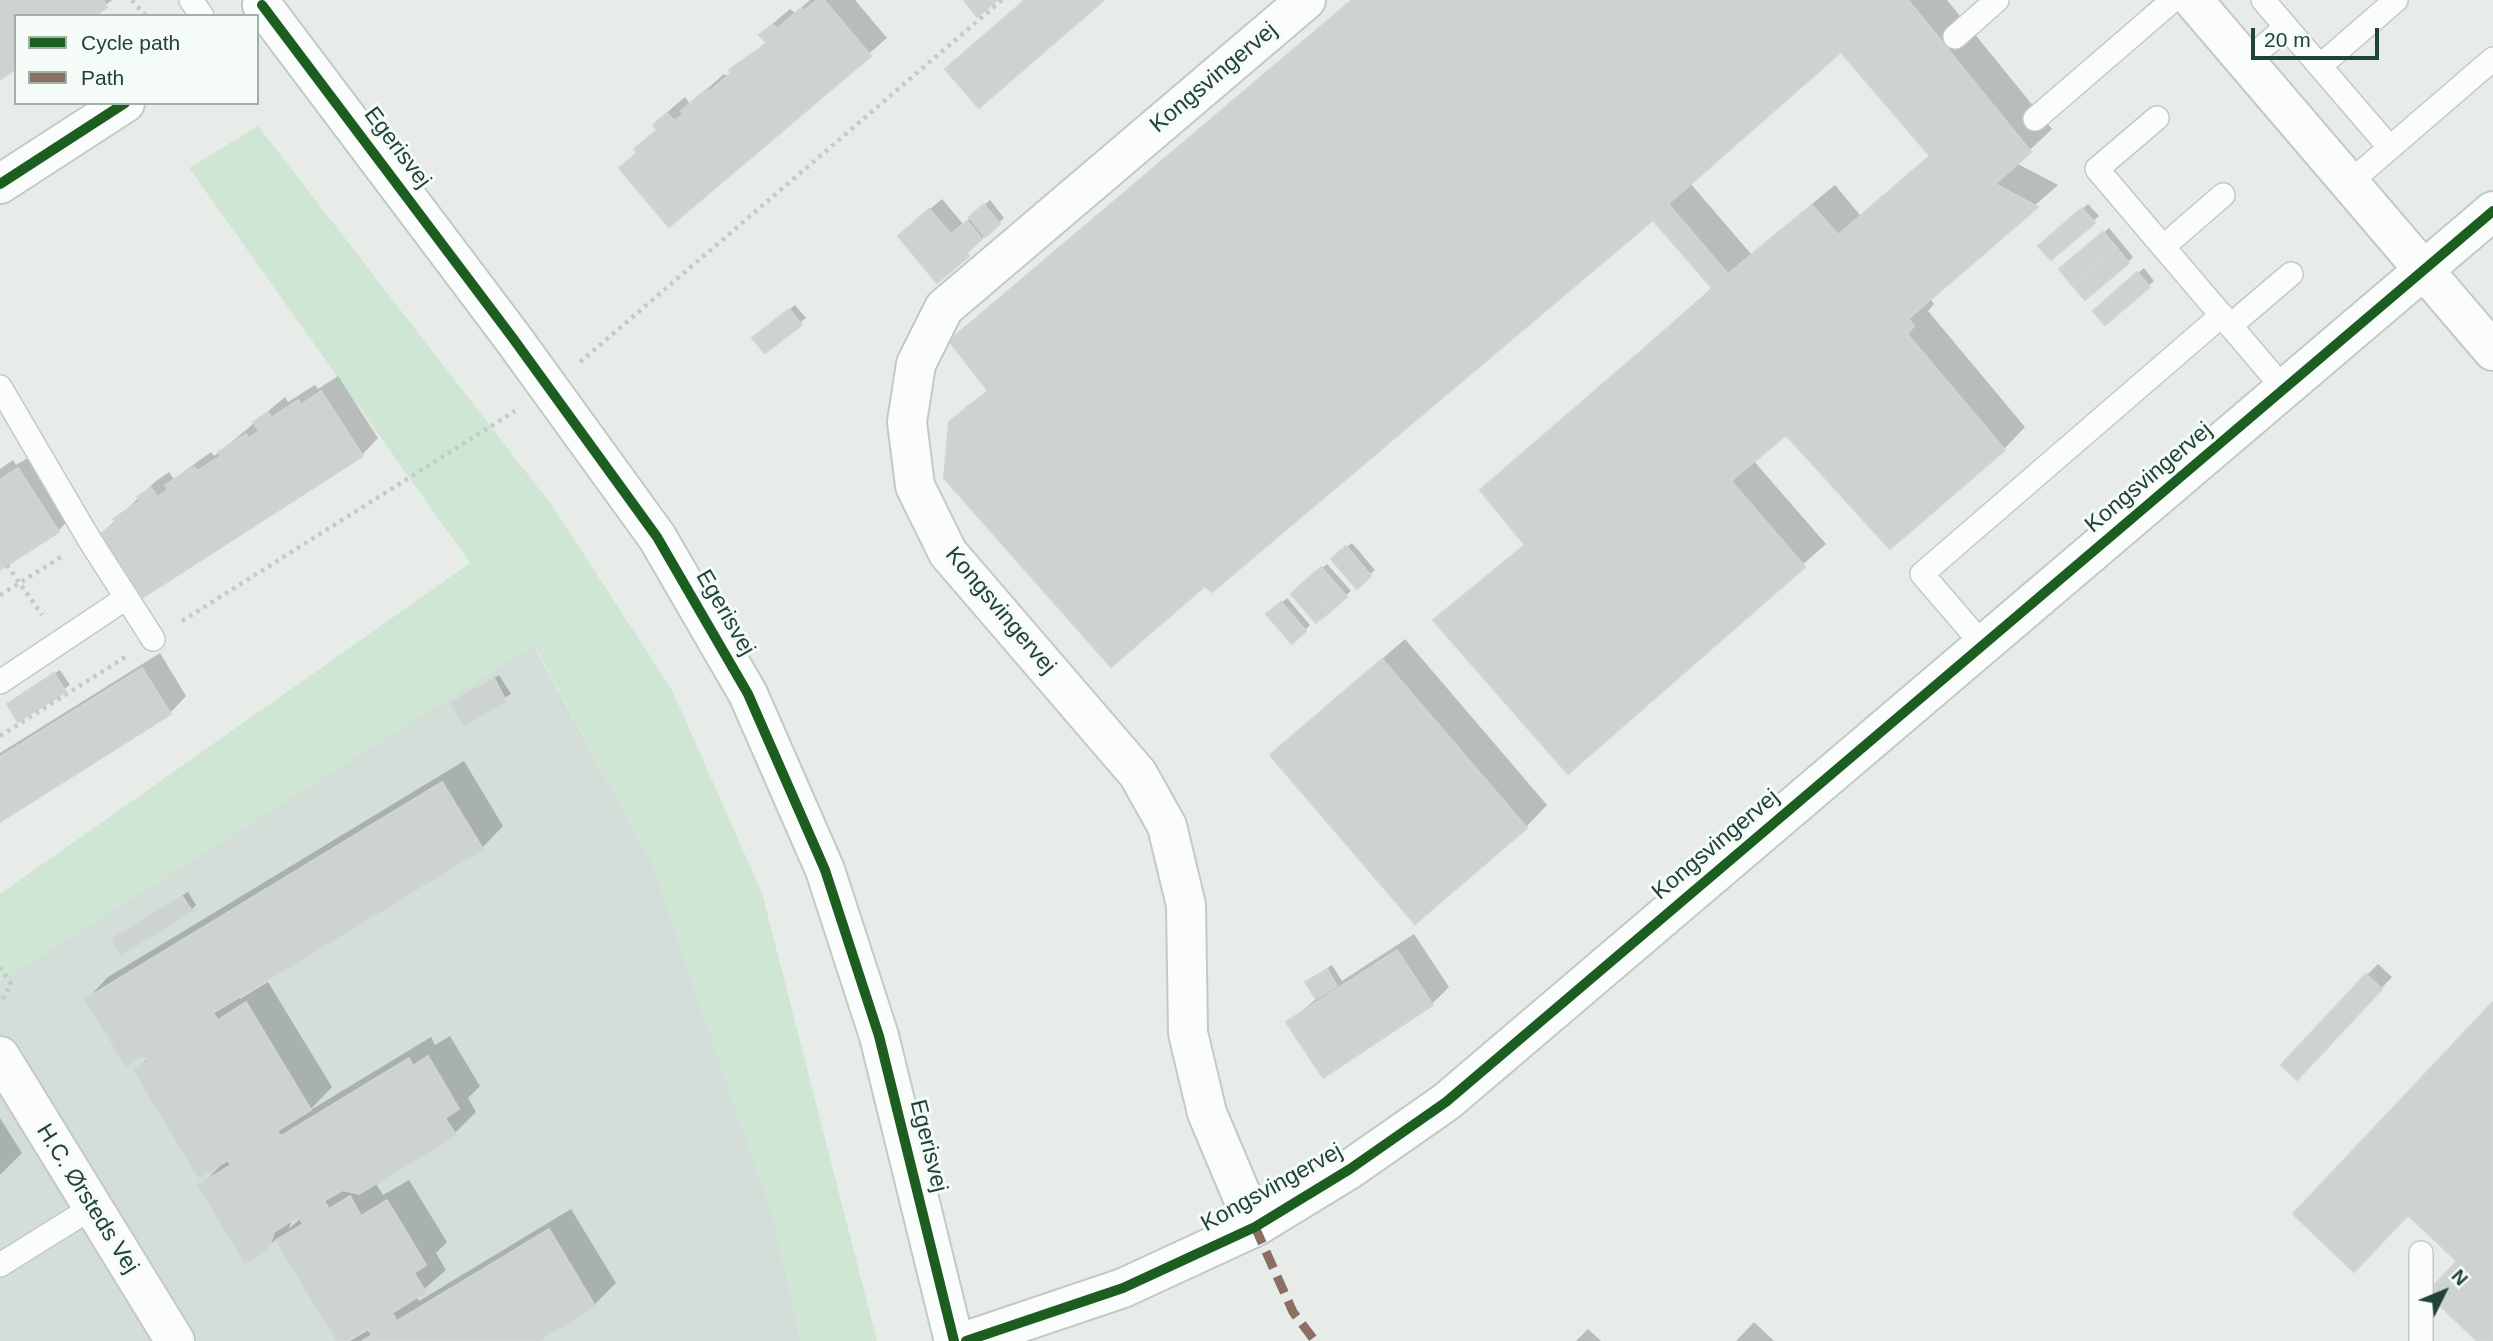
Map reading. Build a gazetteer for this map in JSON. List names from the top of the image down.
{
  "streets": {
    "street": ["Kongsvingervej", "Egerisvej", "H.C. Ørsteds Vej"]
  },
  "legend": ["Cycle path", "Path"],
  "scale_bar": "20 m",
  "north": "top right"
}
